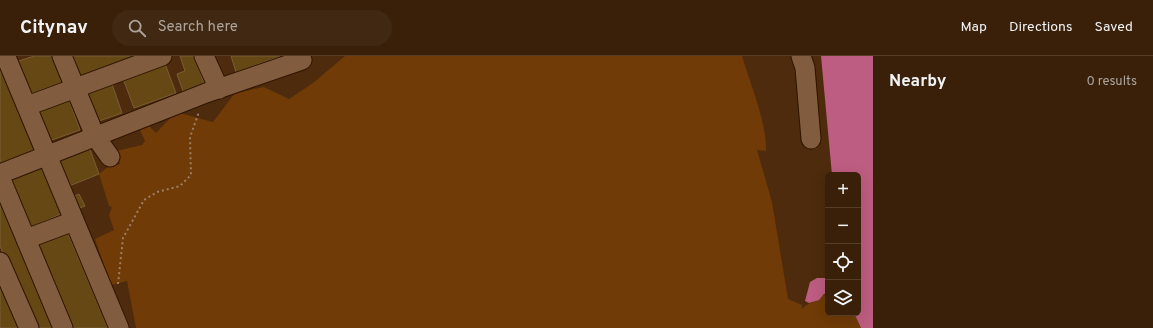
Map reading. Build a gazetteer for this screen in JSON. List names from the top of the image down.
{
  "page": {
    "header": "Citynav",
    "search": "Search here",
    "nav": ["Map", "Directions", "Saved"],
    "heading": ["Nearby", "0 results"],
    "map_buttons": ["+", "−"]
  }
}
